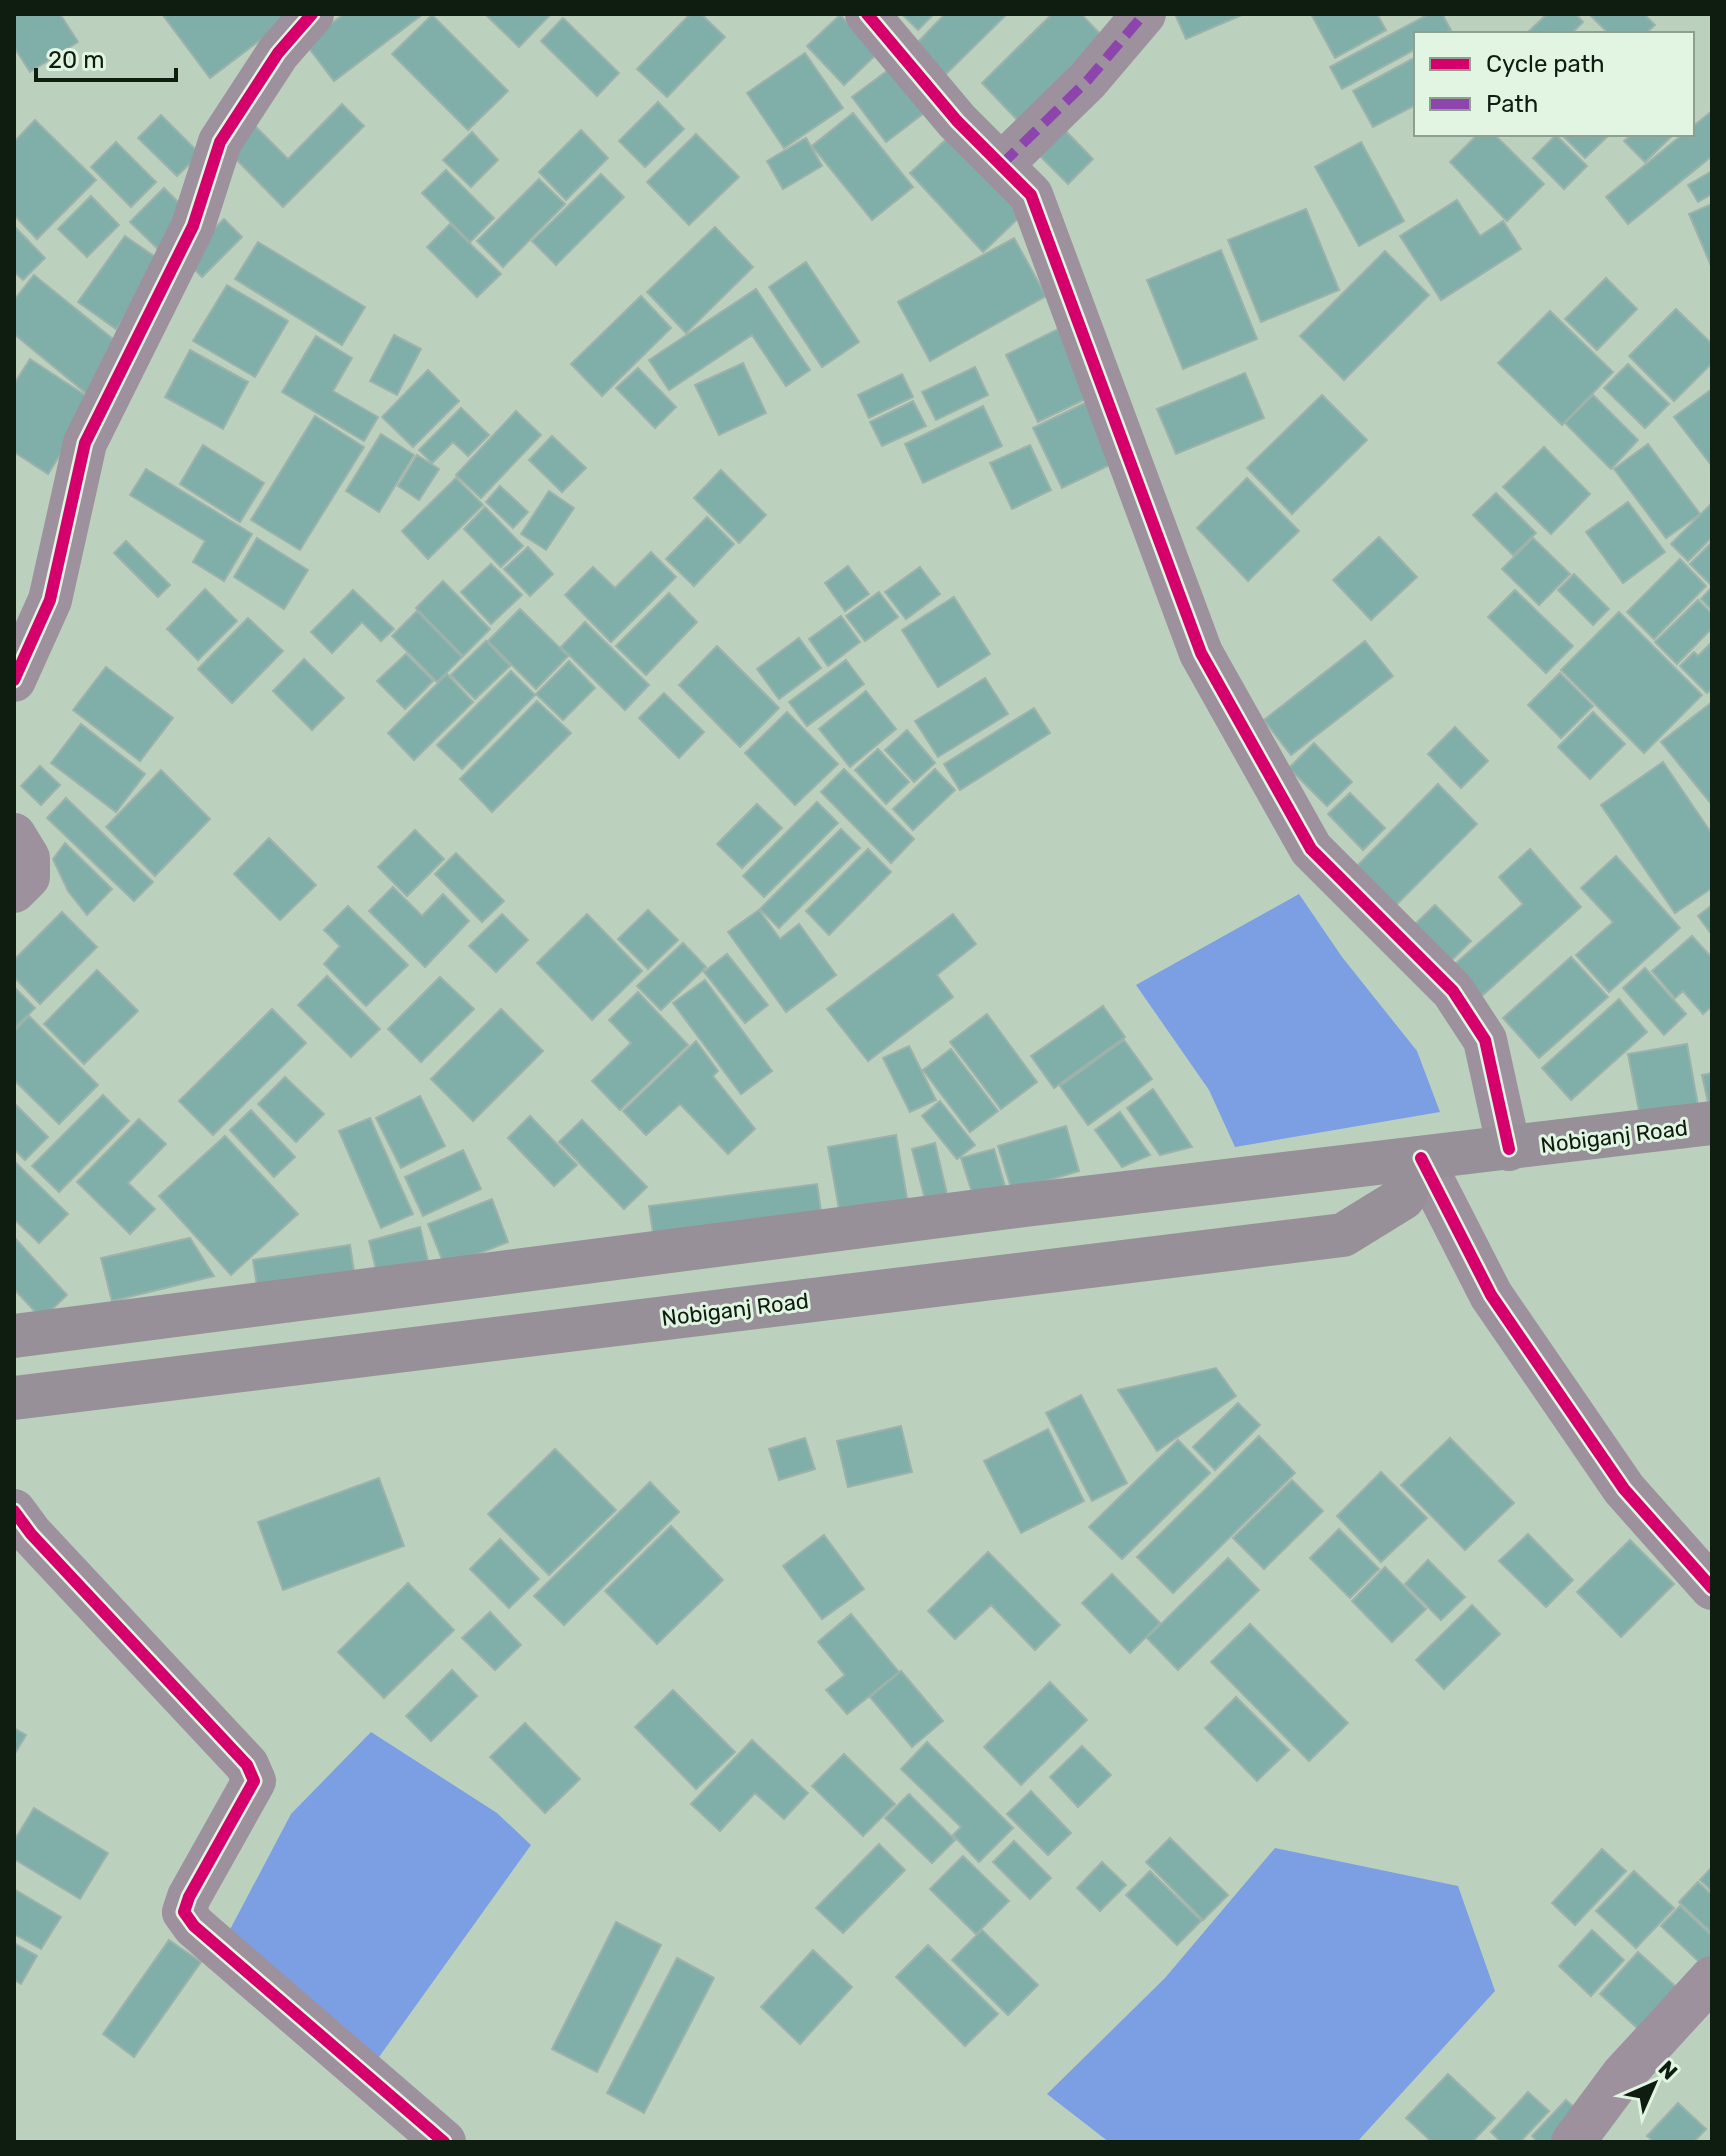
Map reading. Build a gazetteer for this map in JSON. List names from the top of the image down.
{
  "streets": {
    "main road": ["Nobiganj Road"]
  },
  "legend": ["Cycle path", "Path"],
  "scale_bar": "20 m",
  "north": "top right"
}
